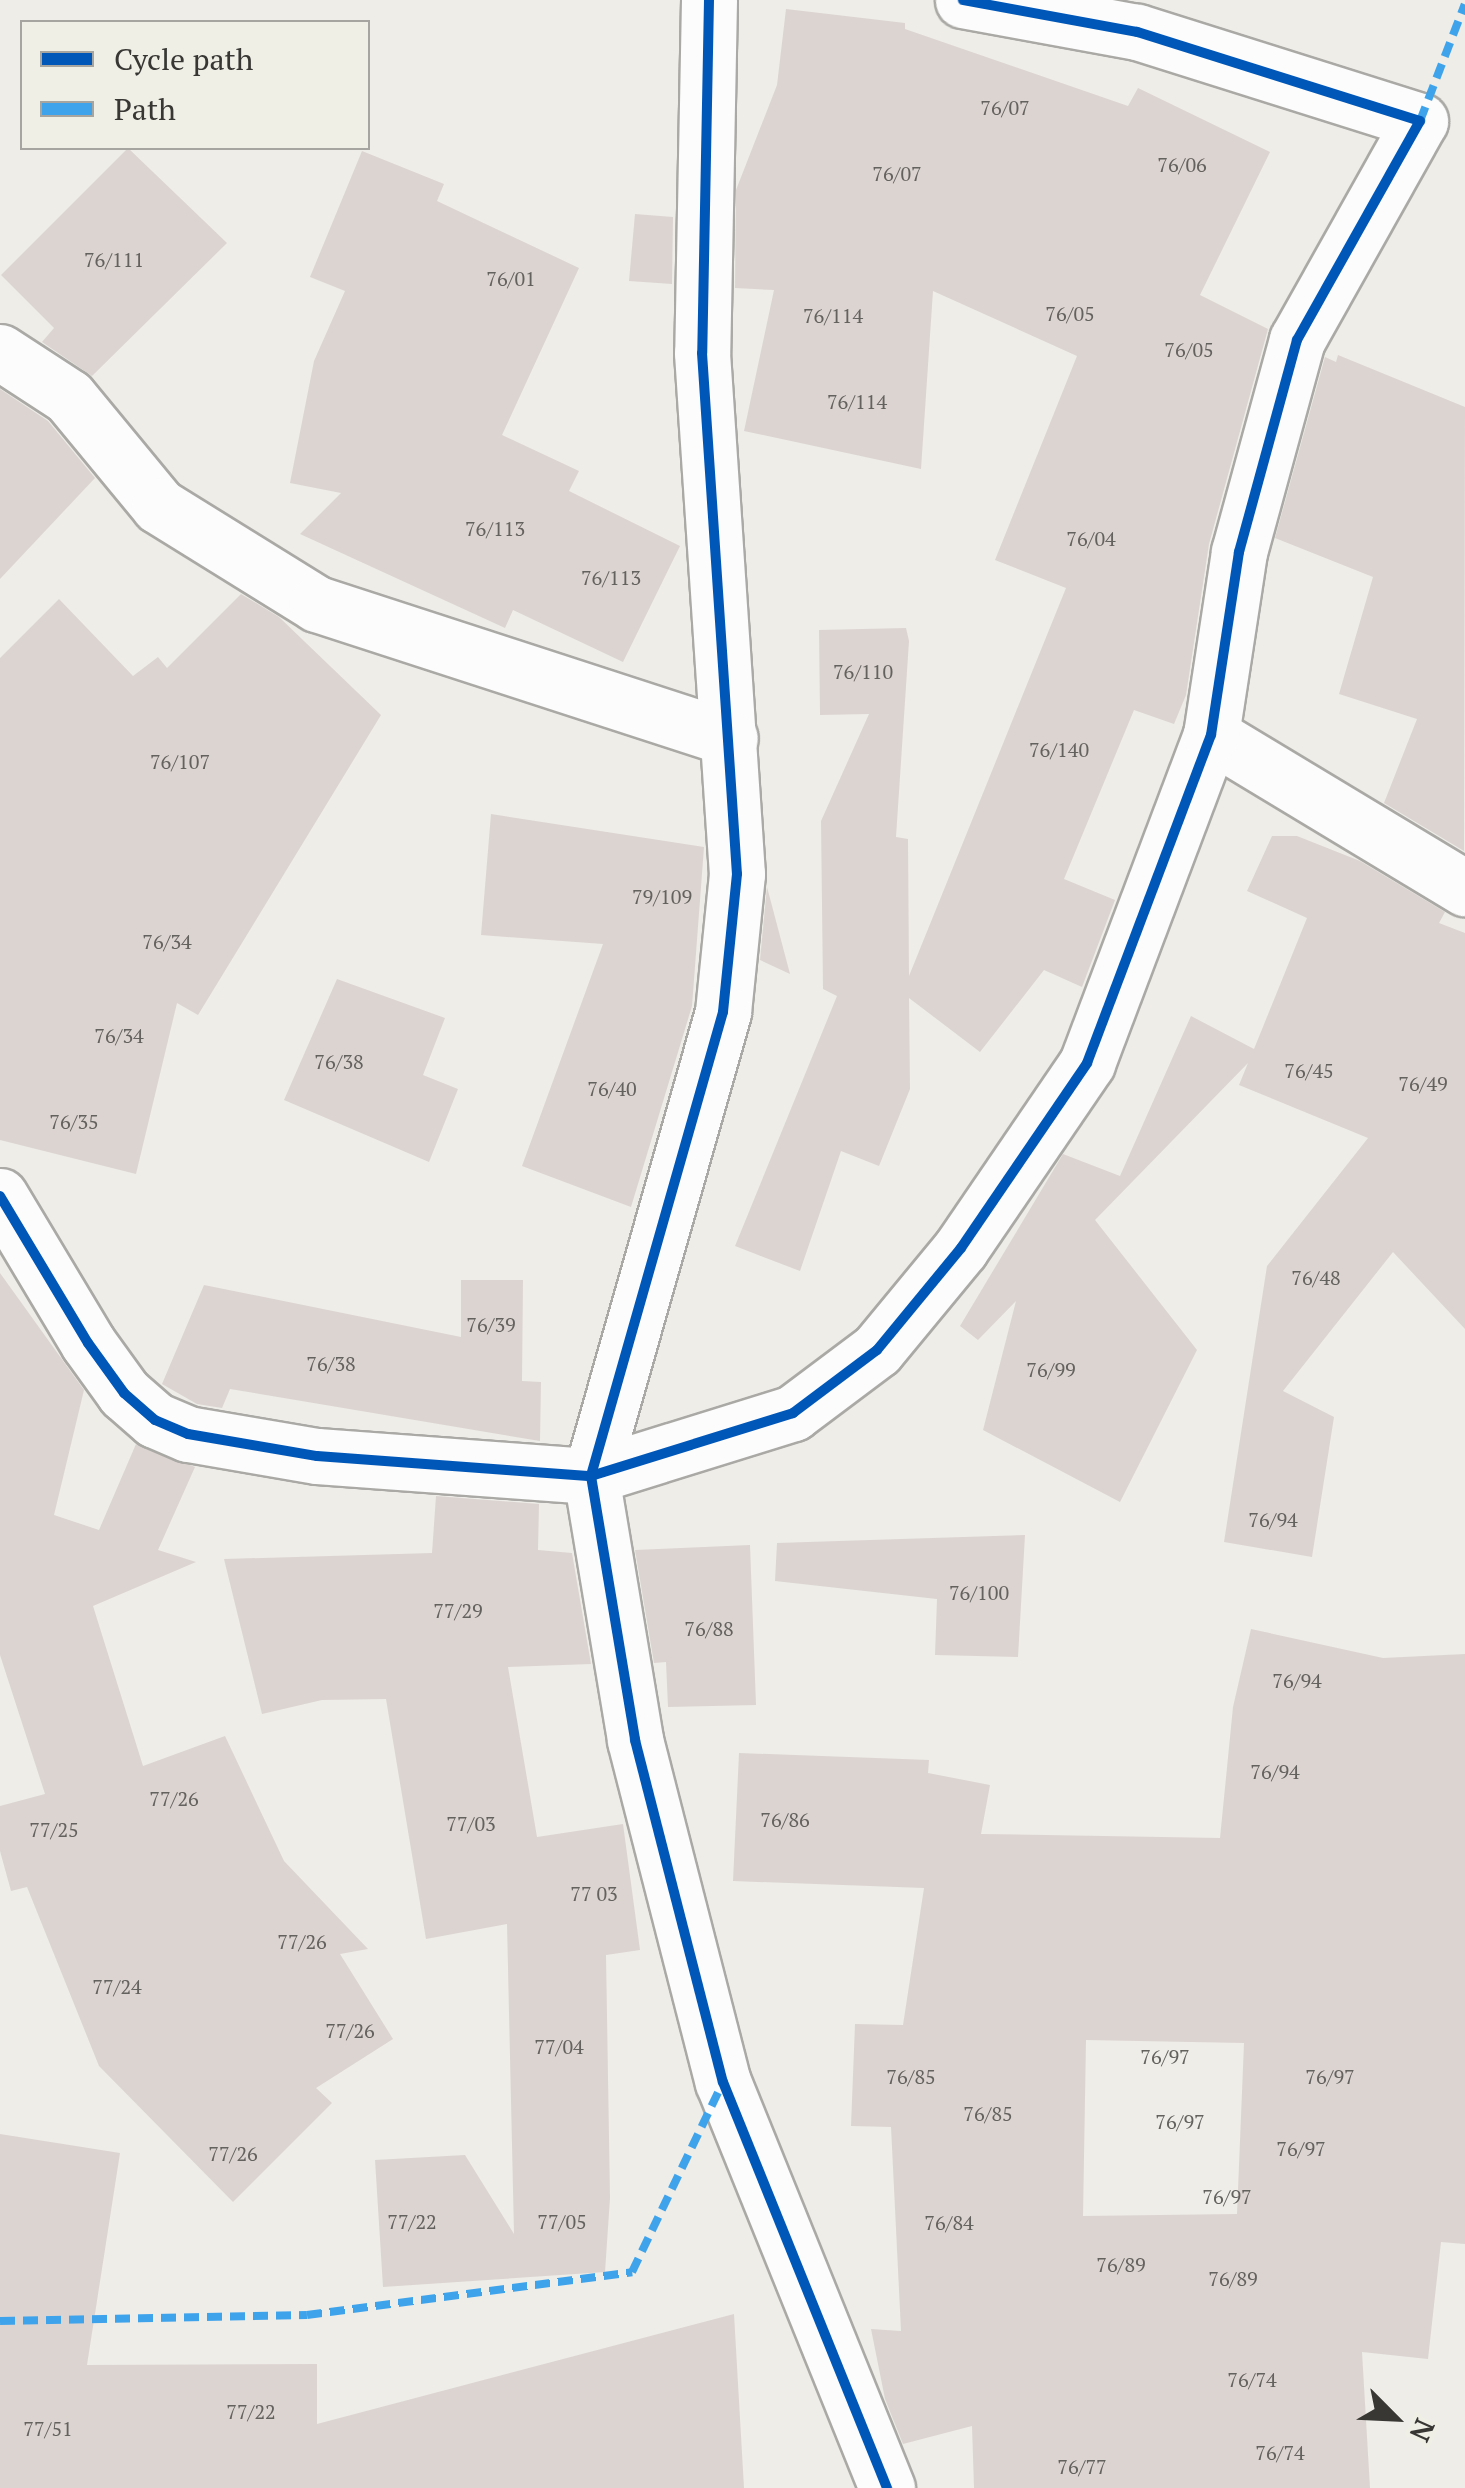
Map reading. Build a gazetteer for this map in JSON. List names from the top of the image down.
{
  "house_numbers": [
    "76/07",
    "76/06",
    "76/07",
    "76/111",
    "76/01",
    "76/05",
    "76/114",
    "76/05",
    "76/114",
    "76/113",
    "76/04",
    "76/113",
    "76/110",
    "76/140",
    "76/107",
    "79/109",
    "76/34",
    "76/34",
    "76/38",
    "76/45",
    "76/49",
    "76/40",
    "76/35",
    "76/48",
    "76/39",
    "76/38",
    "76/99",
    "76/94",
    "76/100",
    "77/29",
    "76/88",
    "76/94",
    "76/94",
    "77/26",
    "76/86",
    "77/03",
    "77/25",
    "77 03",
    "77/26",
    "77/24",
    "77/26",
    "77/04",
    "76/97",
    "76/85",
    "76/97",
    "76/85",
    "76/97",
    "76/97",
    "77/26",
    "76/97",
    "77/22",
    "77/05",
    "76/84",
    "76/89",
    "76/89",
    "76/74",
    "77/22",
    "77/51",
    "76/74",
    "76/77"
  ],
  "legend": ["Cycle path", "Path"],
  "north": "bottom right"
}
